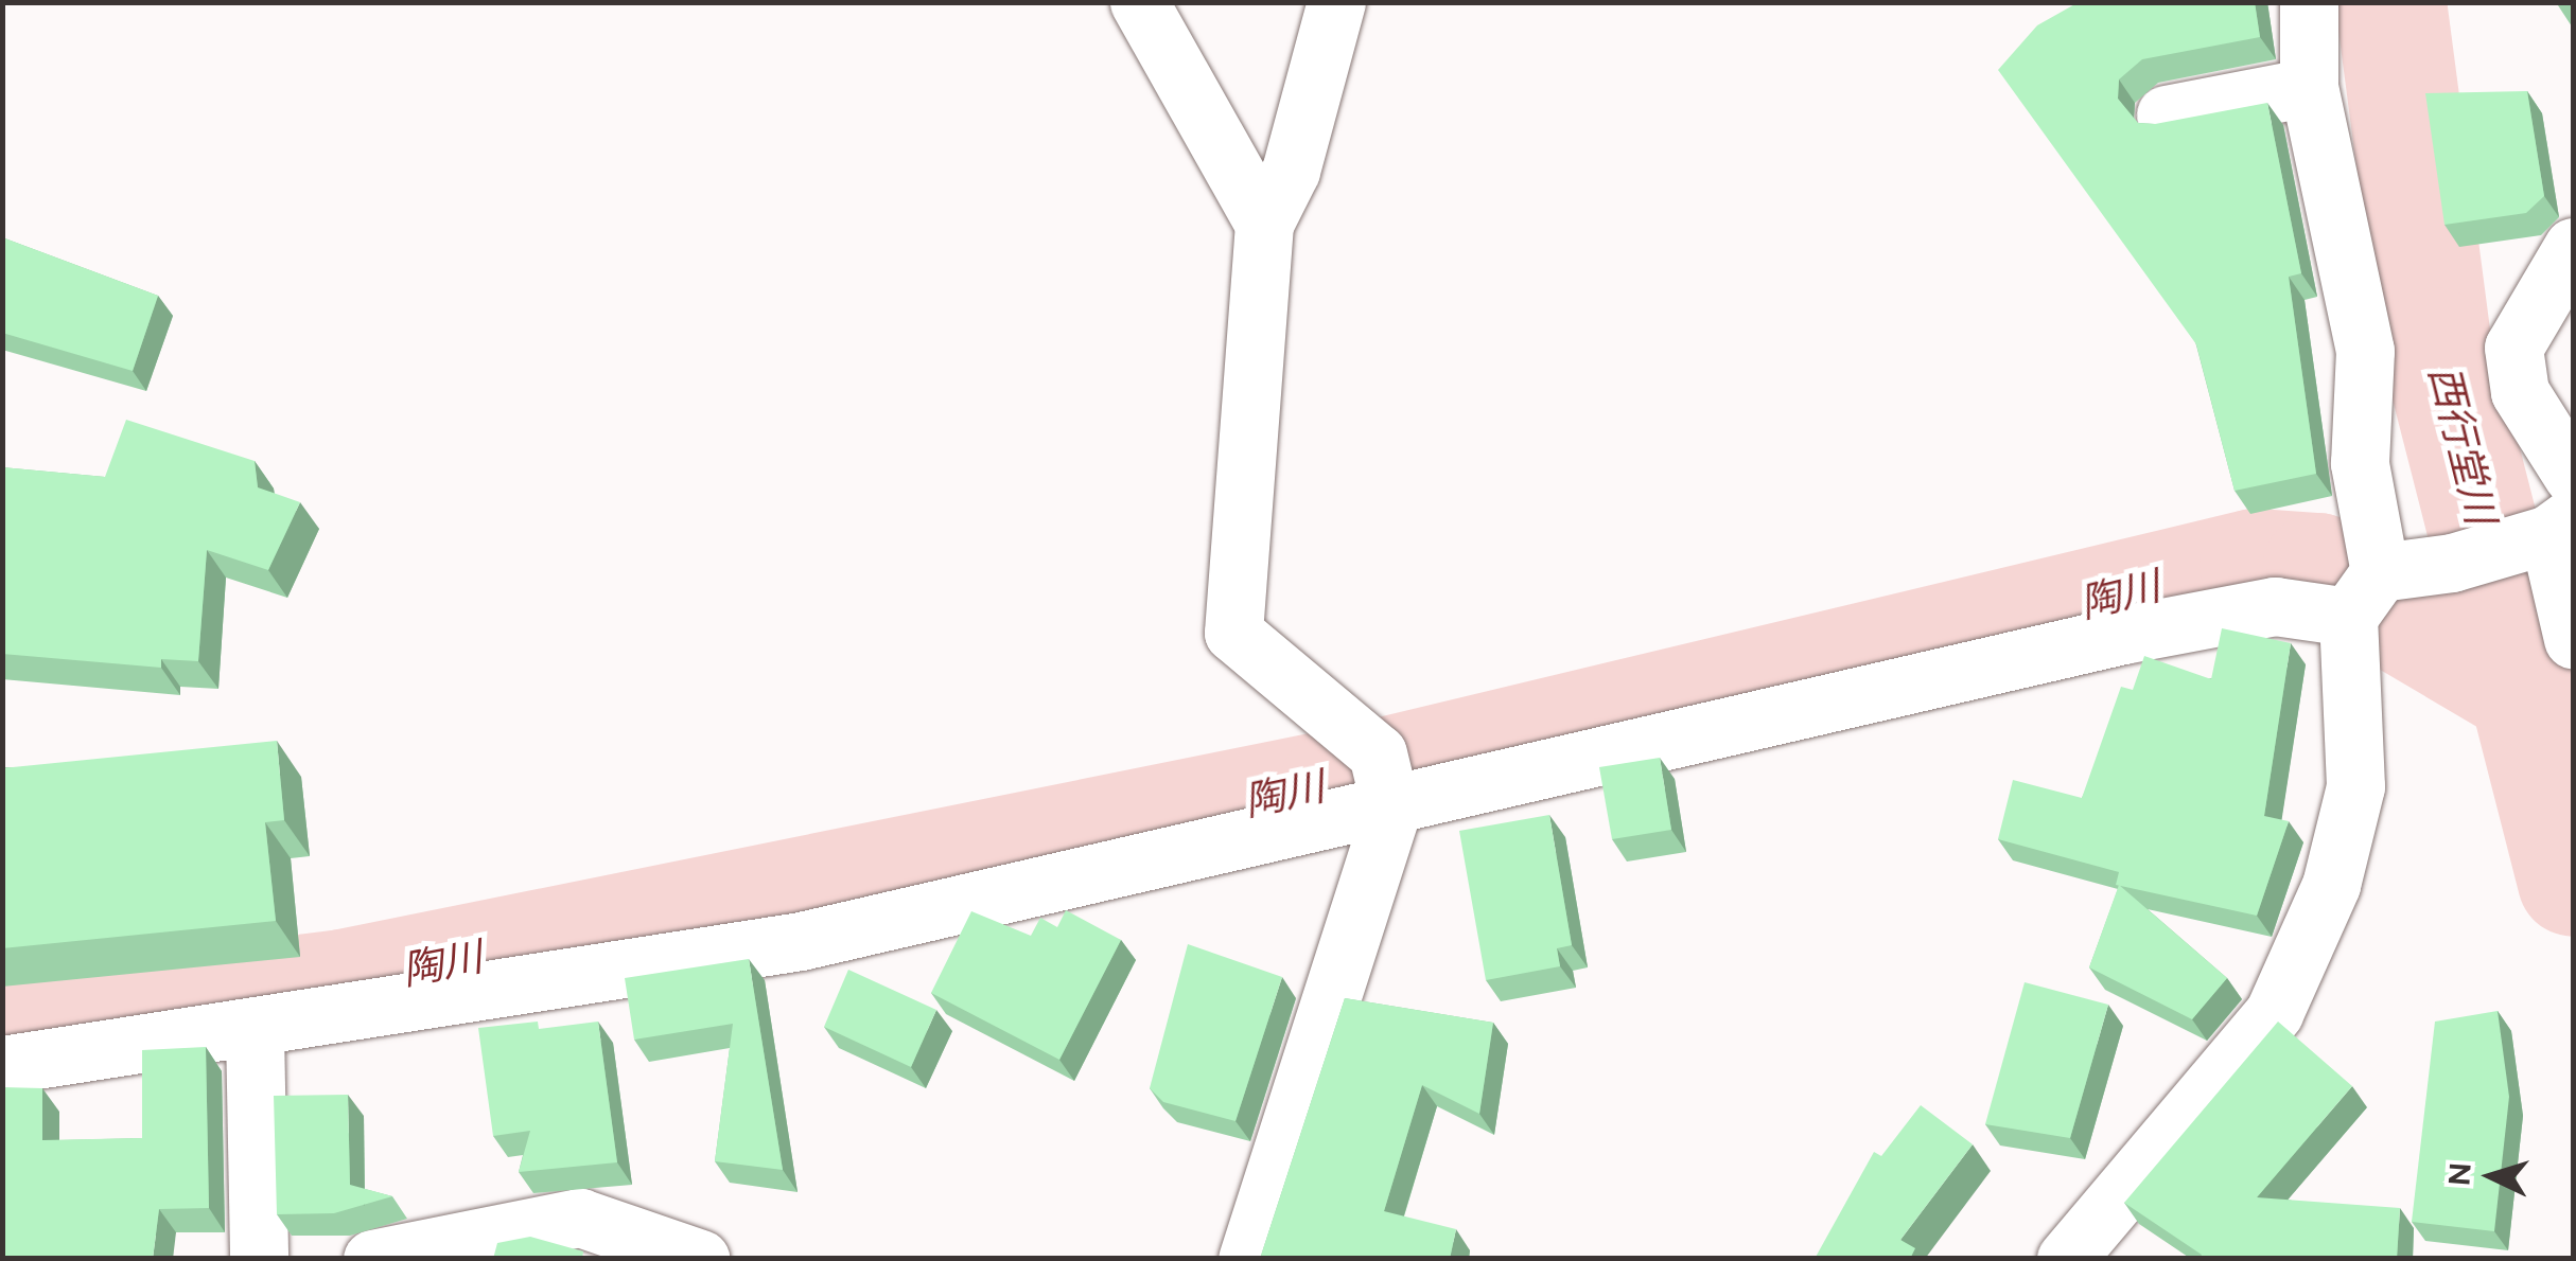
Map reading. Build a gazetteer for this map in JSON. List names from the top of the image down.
{
  "water": ["西行堂川", "陶川"],
  "north": "left"
}
